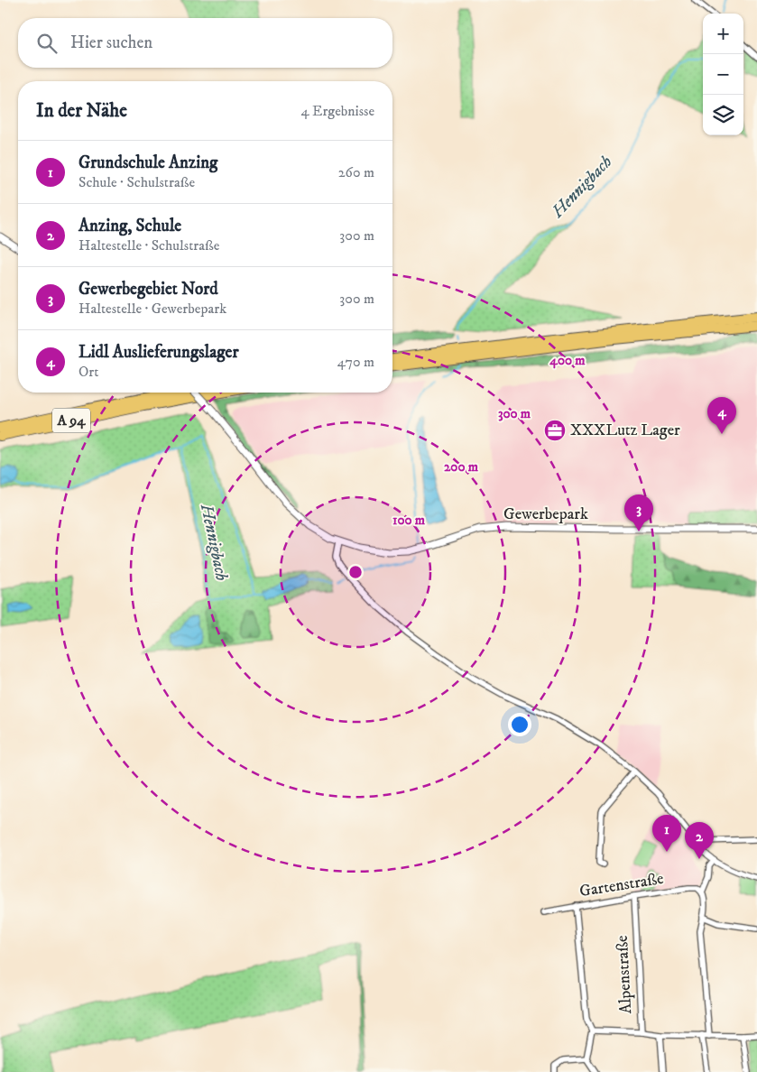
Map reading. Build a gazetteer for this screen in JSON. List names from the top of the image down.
{
  "streets": {
    "highway": ["A 94"],
    "street": ["Gewerbepark", "Gartenstraße", "Alpenstraße"]
  },
  "crossings": [
    ["Gartenstraße", "Alpenstraße"]
  ],
  "water": ["Hennigbach"],
  "places": {
    "office": ["XXXLutz Lager"]
  },
  "page": {
    "map_buttons": ["+", "−"],
    "search": "Hier suchen",
    "heading": ["In der Nähe", "4 Ergebnisse"],
    "list": [
      {
        "mark": "1",
        "name": "Grundschule Anzing",
        "note": "Schule · Schulstraße",
        "value": "260 m"
      },
      {
        "mark": "2",
        "name": "Anzing, Schule",
        "note": "Haltestelle · Schulstraße",
        "value": "300 m"
      },
      {
        "mark": "3",
        "name": "Gewerbegebiet Nord",
        "note": "Haltestelle · Gewerbepark",
        "value": "300 m"
      },
      {
        "mark": "4",
        "name": "Lidl Auslieferungslager",
        "note": "Ort",
        "value": "470 m"
      }
    ],
    "pins": [
      "4",
      "3",
      "1",
      "2"
    ]
  },
  "rings": [
    "400 m",
    "300 m",
    "200 m",
    "100 m"
  ]
}
